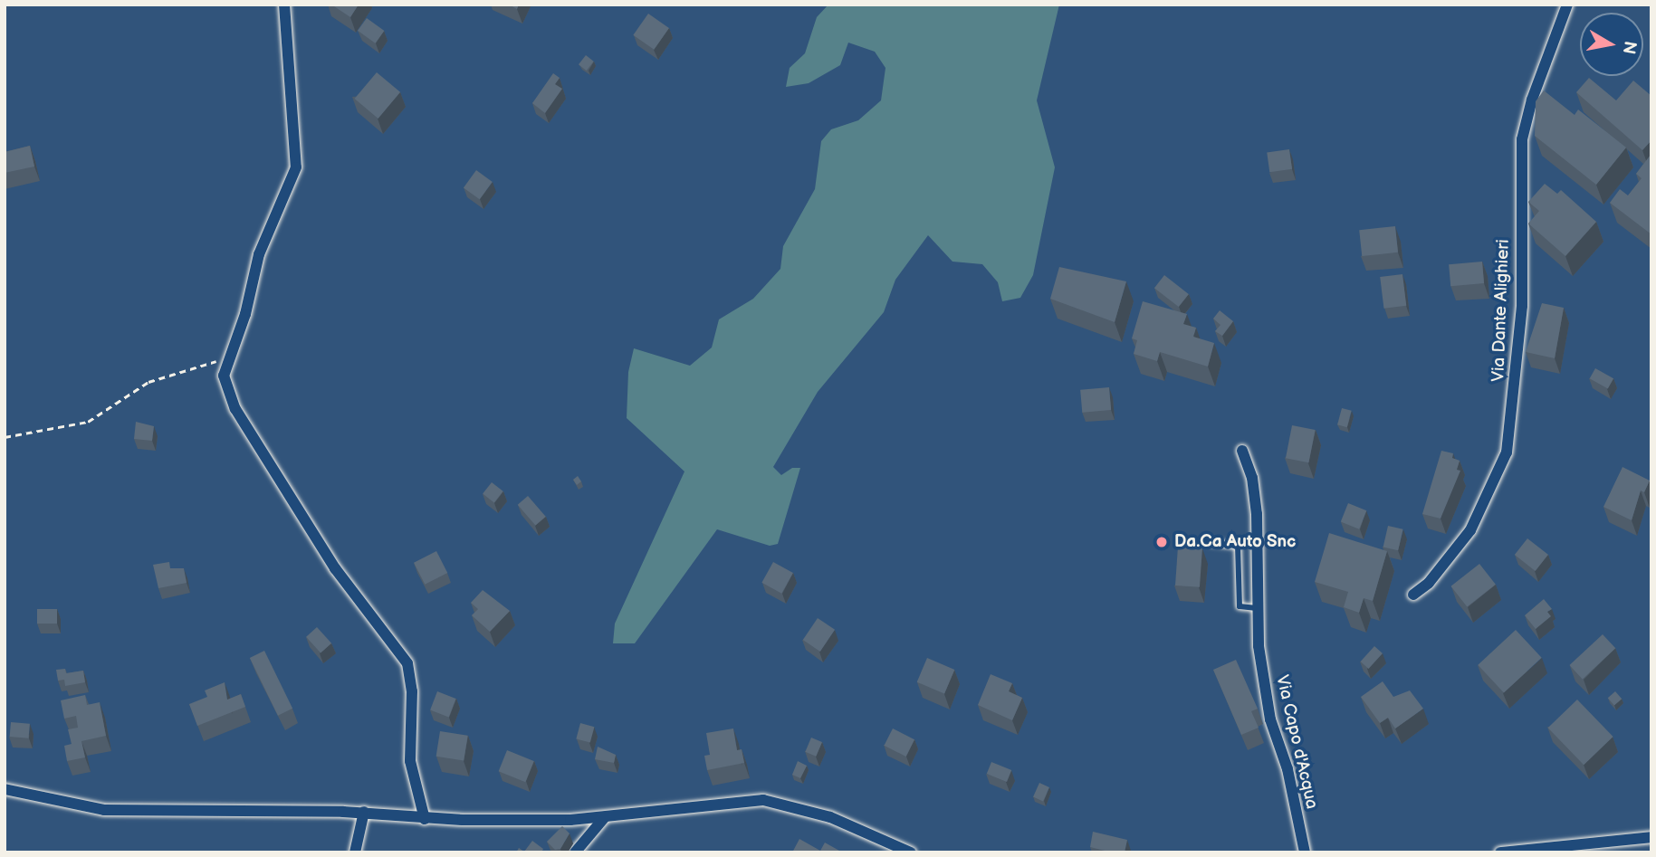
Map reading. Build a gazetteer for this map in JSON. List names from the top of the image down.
{
  "streets": {
    "street": ["Via Dante Alighieri", "Via Capo d'Acqua"]
  },
  "places": ["Da.Ca Auto Snc"],
  "north": "right"
}
